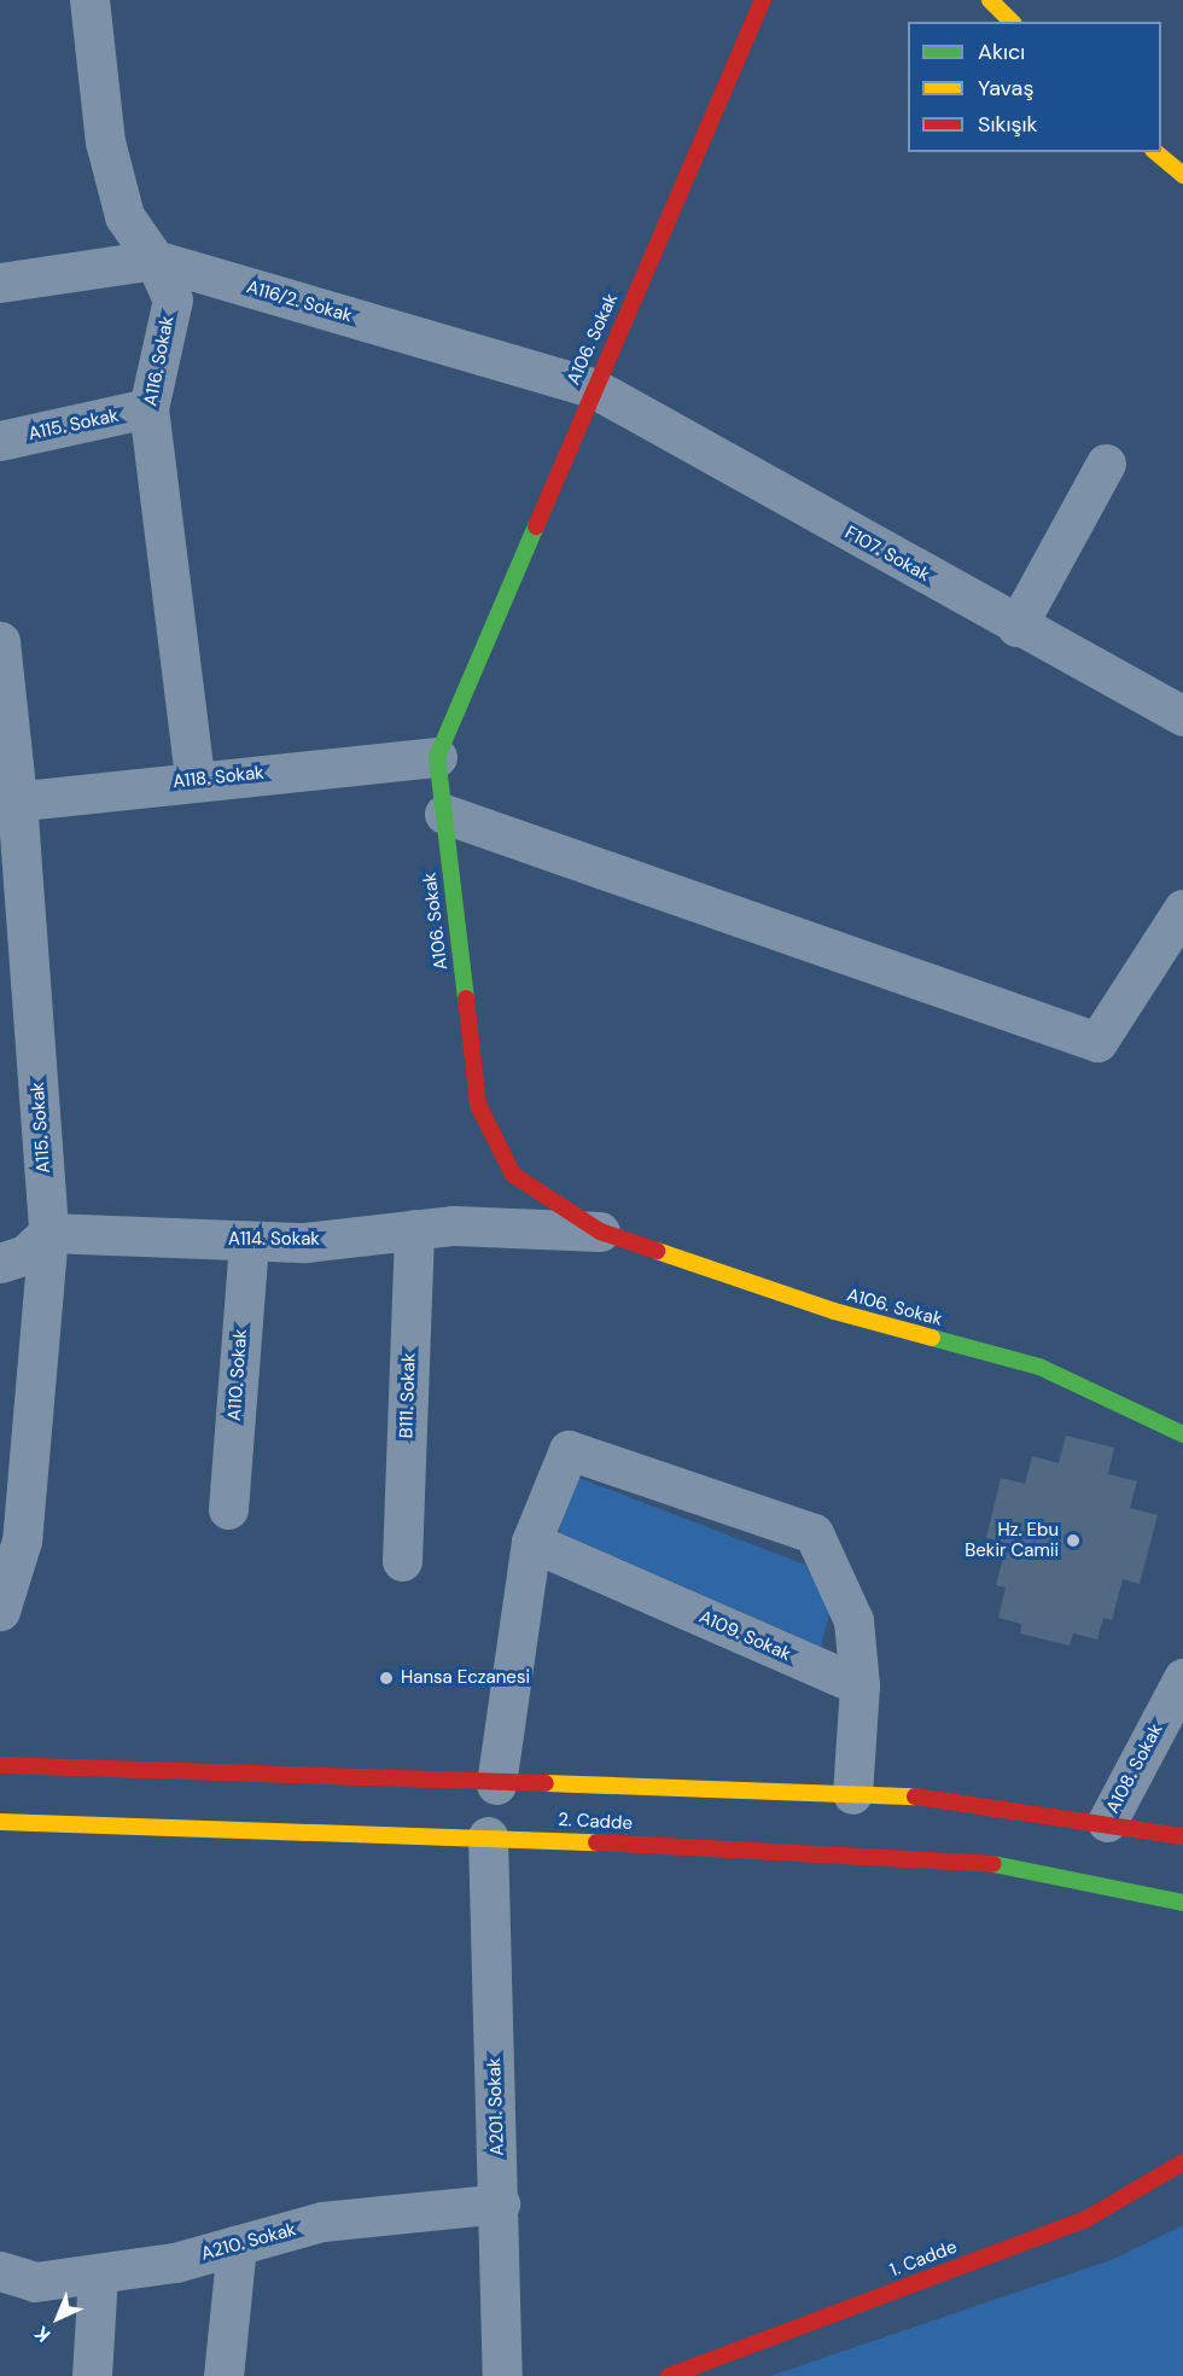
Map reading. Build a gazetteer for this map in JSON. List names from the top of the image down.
{
  "streets": {
    "main road": ["A106. Sokak", "2. Cadde", "1. Cadde"],
    "street": [
      "A116/2. Sokak",
      "A116. Sokak",
      "A115. Sokak",
      "F107. Sokak",
      "A118. Sokak",
      "A114. Sokak",
      "A110. Sokak",
      "B111. Sokak",
      "A109. Sokak",
      "A108. Sokak",
      "A201. Sokak",
      "A210. Sokak"
    ]
  },
  "crossings": [
    ["A116/2. Sokak", "A106. Sokak"],
    ["A116/2. Sokak", "A116. Sokak"],
    ["A116/2. Sokak", "F107. Sokak"],
    ["A106. Sokak", "F107. Sokak"],
    ["A106. Sokak", "A118. Sokak"],
    ["A106. Sokak", "A114. Sokak"],
    ["A116. Sokak", "A115. Sokak"],
    ["A116. Sokak", "A118. Sokak"],
    ["A115. Sokak", "A118. Sokak"],
    ["A115. Sokak", "A114. Sokak"],
    ["A114. Sokak", "A110. Sokak"],
    ["A114. Sokak", "B111. Sokak"],
    ["A108. Sokak", "2. Cadde"],
    ["2. Cadde", "A201. Sokak"],
    ["A201. Sokak", "A210. Sokak"]
  ],
  "places": ["Hz. Ebu Bekir Camii", "Hansa Eczanesi"],
  "legend": ["Akıcı", "Yavaş", "Sıkışık"],
  "north": "bottom left"
}
